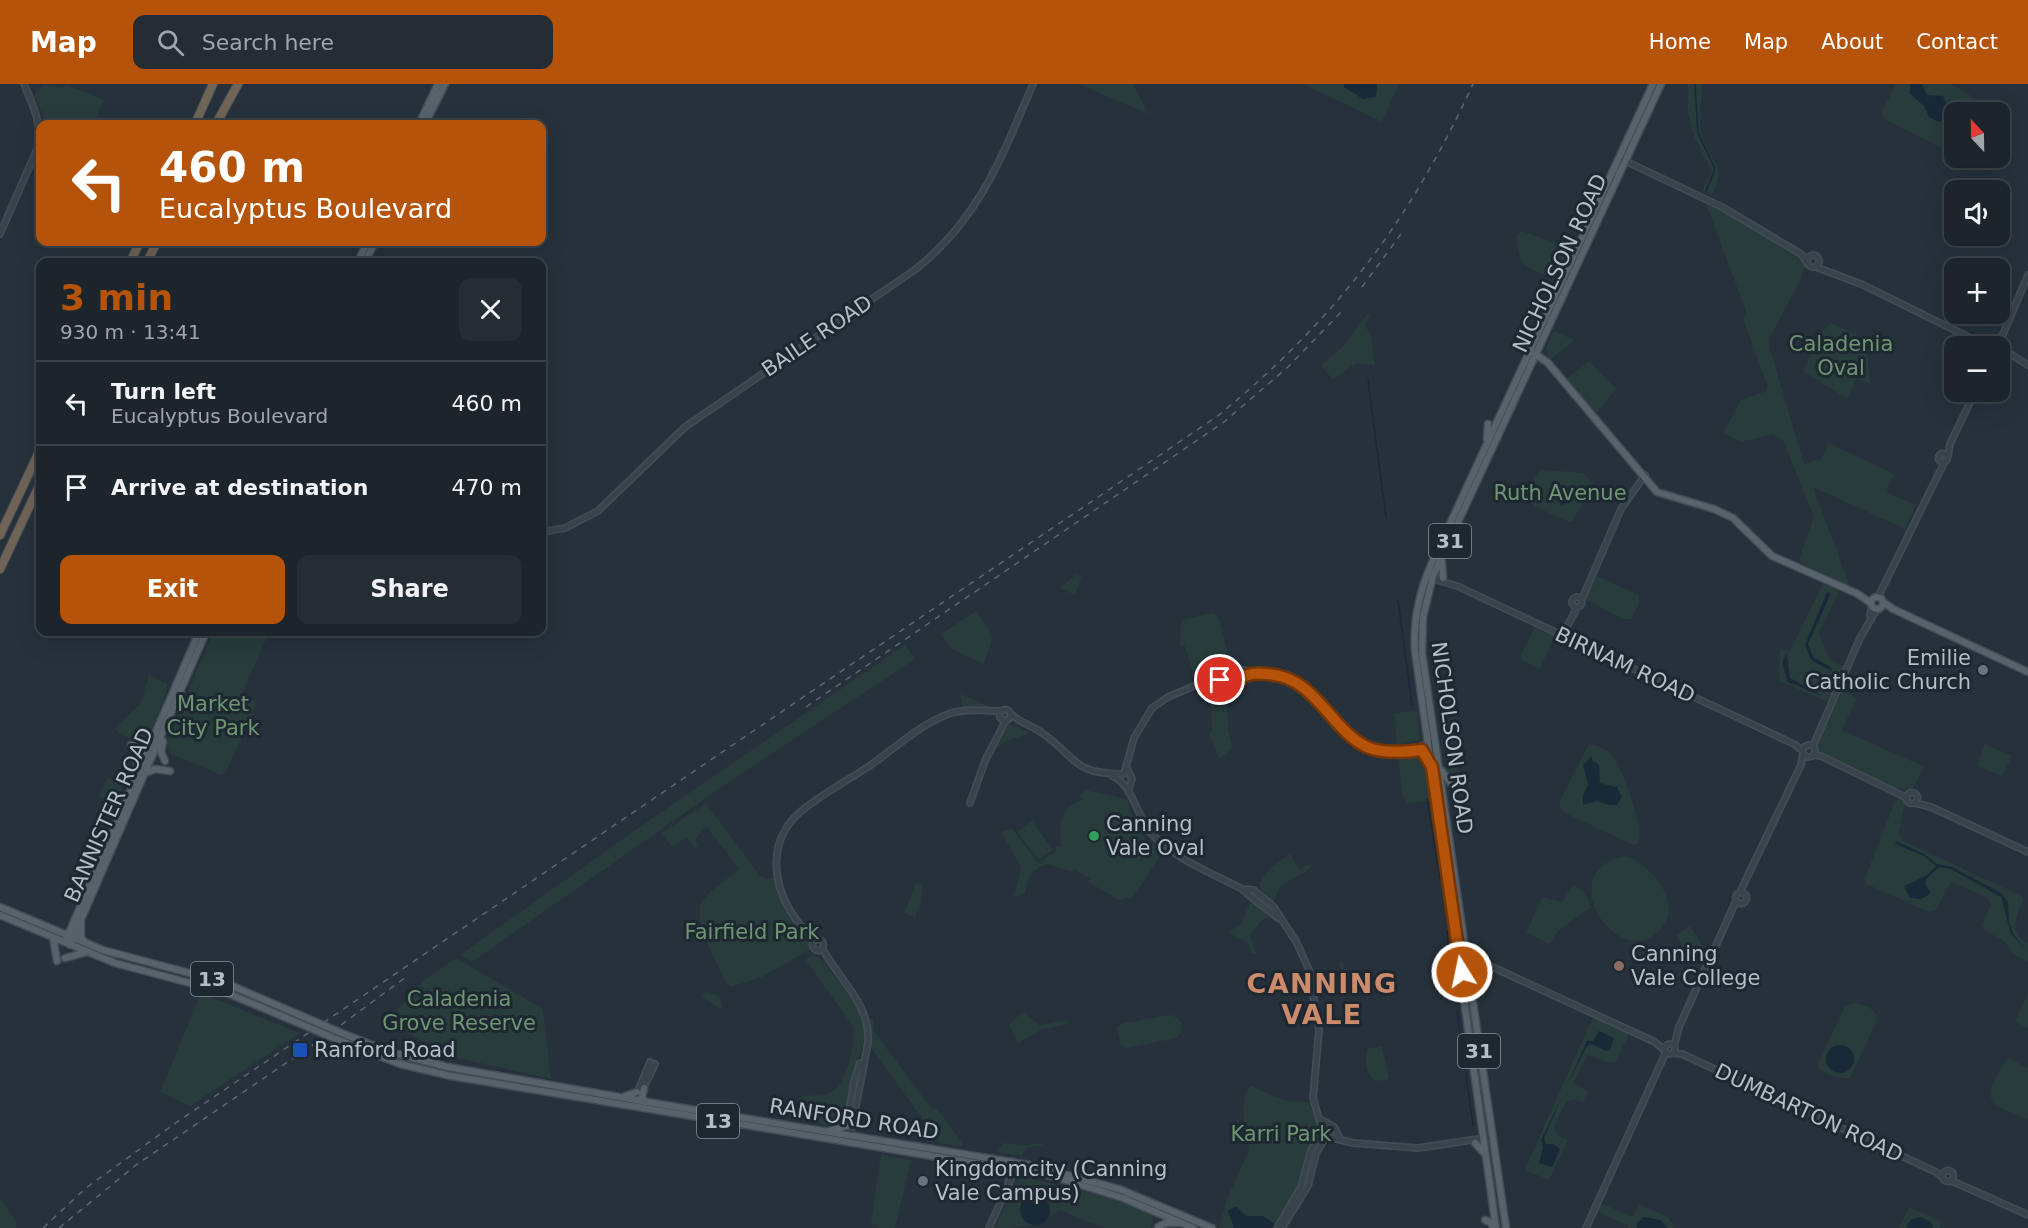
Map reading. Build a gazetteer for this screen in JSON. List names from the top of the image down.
{
  "streets": {
    "main road": [
      "NICHOLSON ROAD",
      "31",
      "BANNISTER ROAD",
      "13",
      "RANFORD ROAD"
    ],
    "street": ["BAILE ROAD", "BIRNAM ROAD", "DUMBARTON ROAD"]
  },
  "crossings": [
    ["NICHOLSON ROAD", "BIRNAM ROAD"],
    ["NICHOLSON ROAD", "DUMBARTON ROAD"],
    ["BANNISTER ROAD", "13"],
    ["BANNISTER ROAD", "RANFORD ROAD"],
    ["13", "RANFORD ROAD"]
  ],
  "districts": ["CANNING VALE"],
  "parks": [
    "Caladenia Oval",
    "Ruth Avenue",
    "Market City Park",
    "Fairfield Park",
    "Caladenia Grove Reserve",
    "Karri Park"
  ],
  "places": {
    "other": [
      "Emilie Catholic Church",
      "Canning Vale Oval",
      "Canning Vale College",
      "Kingdomcity (Canning Vale Campus)"
    ],
    "transit": ["Ranford Road"]
  },
  "north": "top",
  "page": {
    "header": "Map",
    "search": "Search here",
    "nav": [
      "Home",
      "Map",
      "About",
      "Contact"
    ],
    "map_buttons": ["+", "−"],
    "turn": ["460 m", "Eucalyptus Boulevard"],
    "heading": ["3 min", "930 m · 13:41"],
    "list": [
      {
        "name": "Turn left",
        "note": "Eucalyptus Boulevard",
        "value": "460 m"
      },
      {
        "name": "Arrive at destination",
        "value": "470 m"
      }
    ],
    "buttons": ["Exit", "Share"]
  }
}
